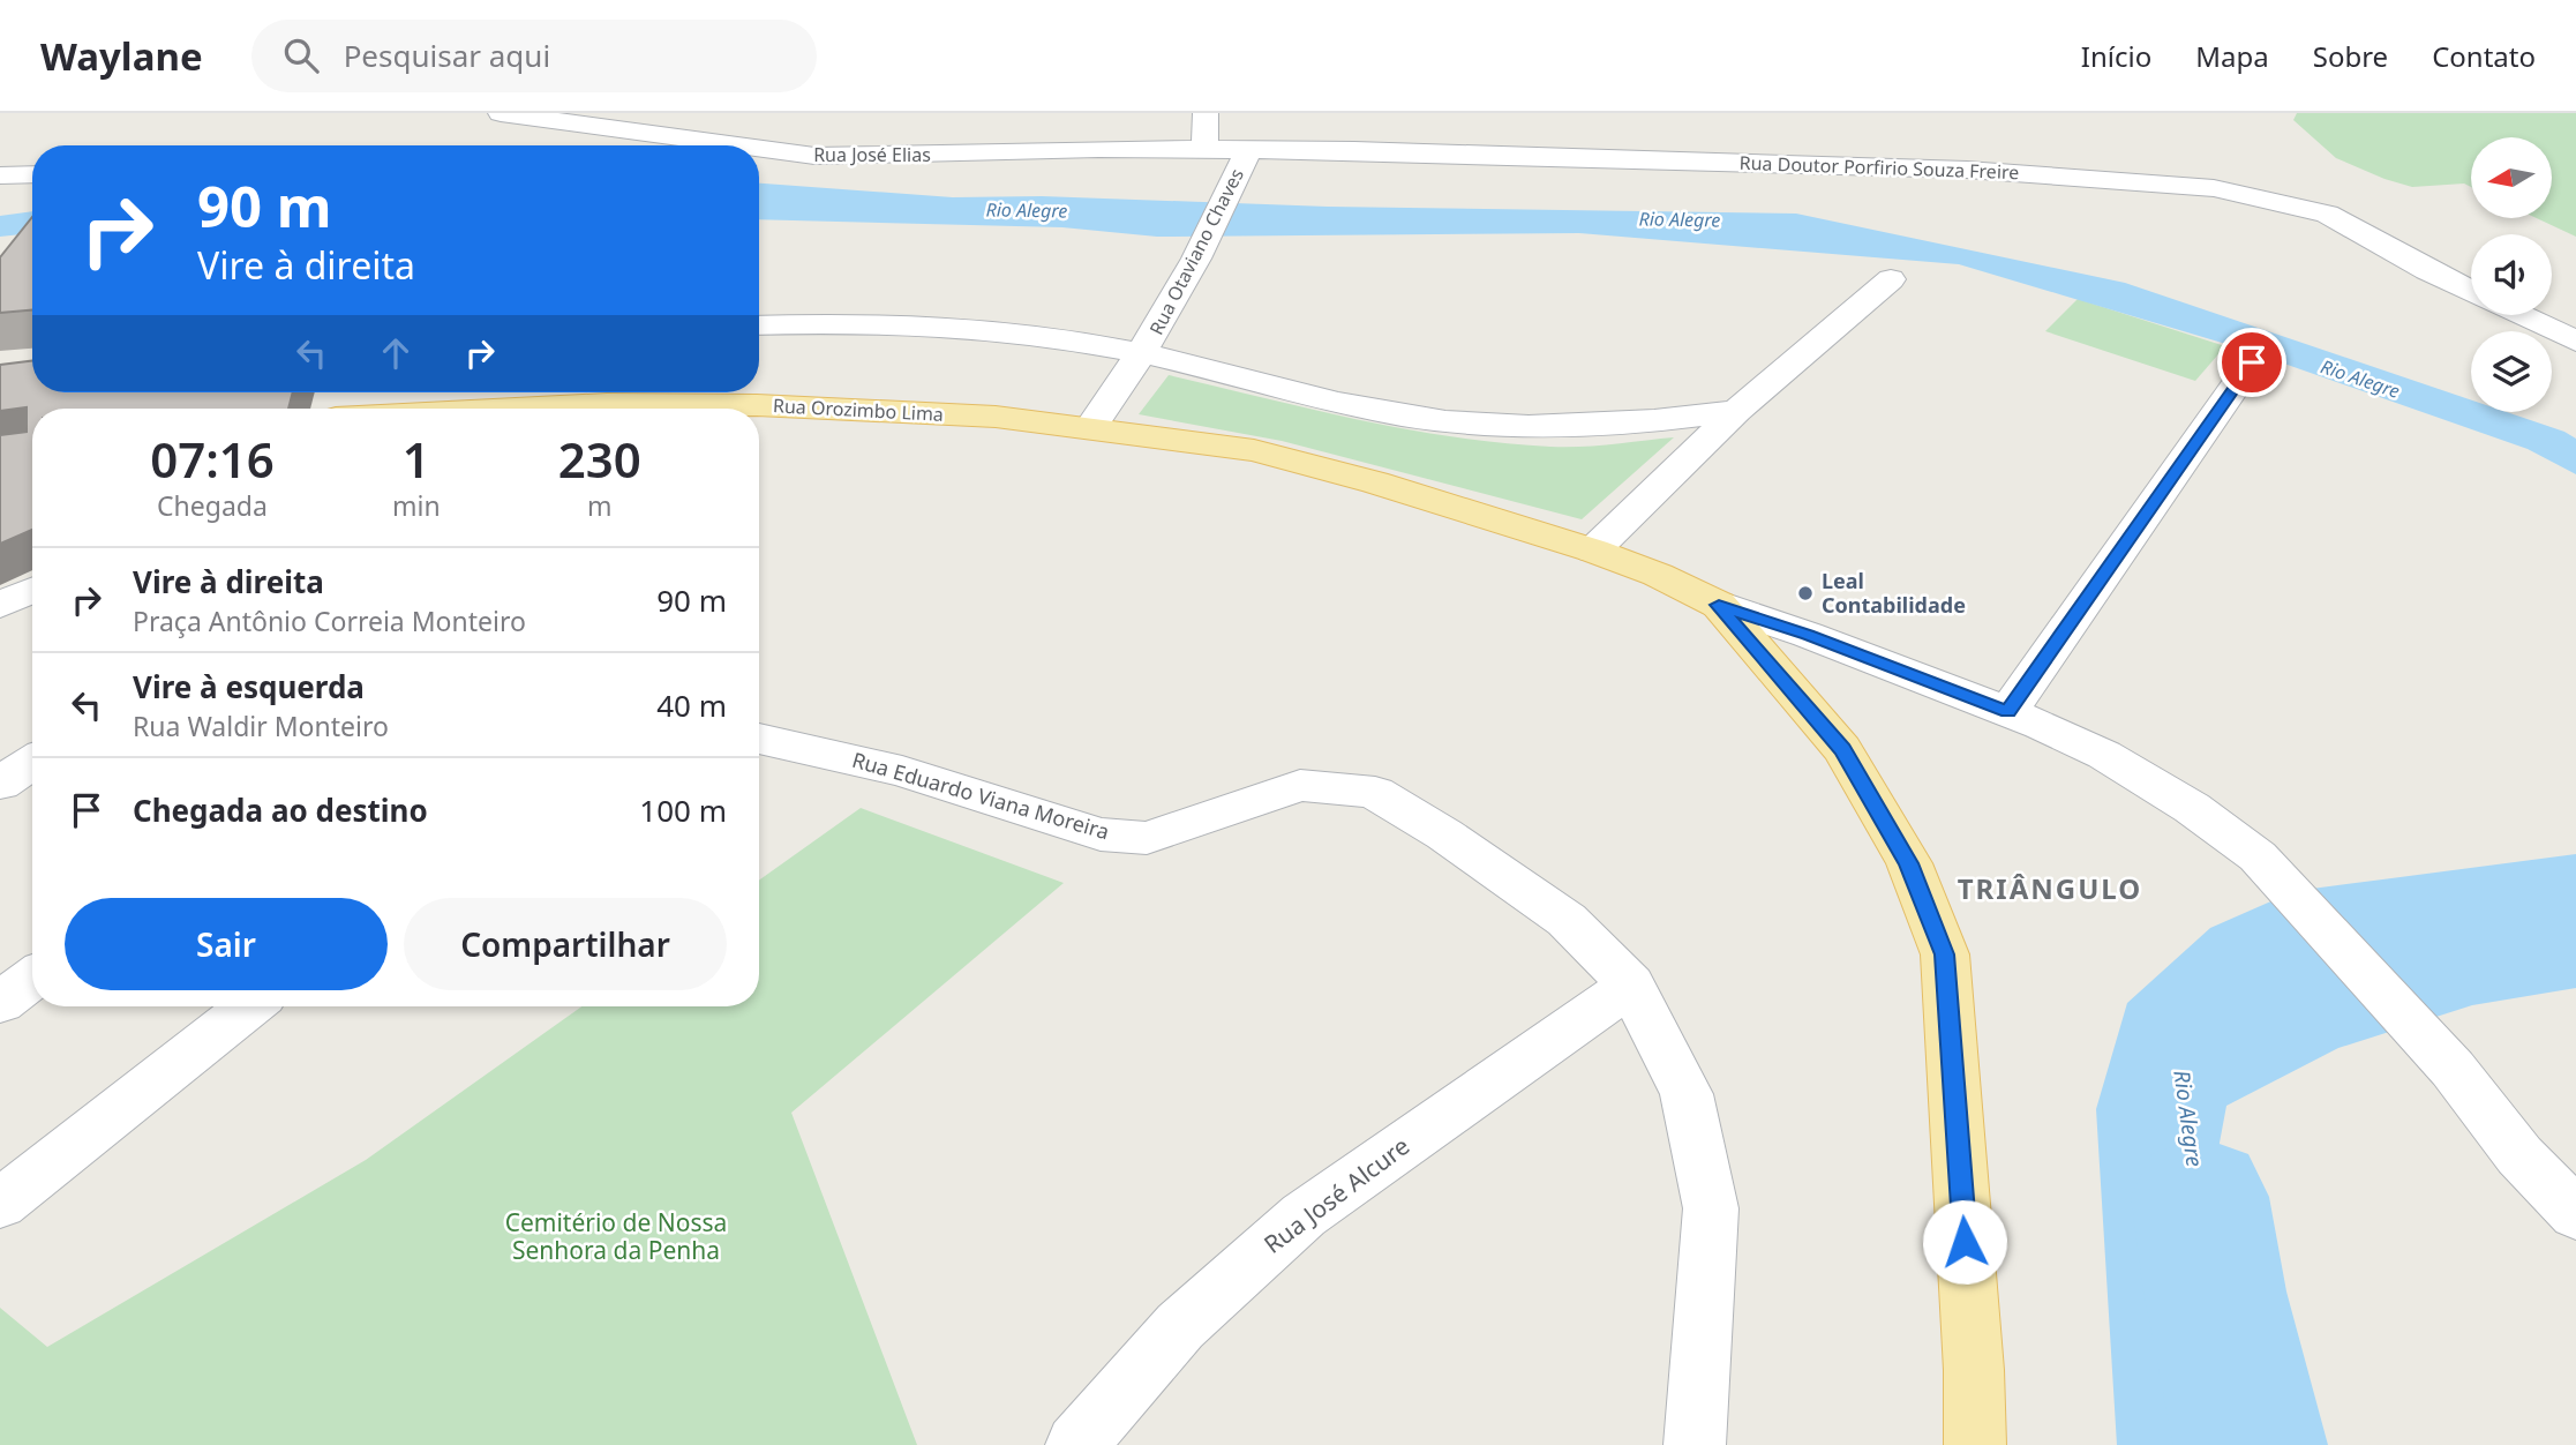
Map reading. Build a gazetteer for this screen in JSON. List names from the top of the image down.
{
  "streets": {
    "main road": ["Rua Orozimbo Lima"],
    "street": [
      "Rua José Elias",
      "Rua Doutor Porfirio Souza Freire",
      "Rua Otaviano Chaves",
      "Rua Eduardo Viana Moreira",
      "Rua José Alcure"
    ]
  },
  "crossings": [
    ["Rua José Elias", "Rua Doutor Porfirio Souza Freire"],
    ["Rua José Elias", "Rua Otaviano Chaves"],
    ["Rua Doutor Porfirio Souza Freire", "Rua Otaviano Chaves"],
    ["Rua Otaviano Chaves", "Rua Orozimbo Lima"],
    ["Rua Eduardo Viana Moreira", "Rua José Alcure"]
  ],
  "districts": ["TRIÂNGULO"],
  "water": ["Rio Alegre"],
  "parks": ["Cemitério de Nossa Senhora da Penha"],
  "places": ["Leal Contabilidade"],
  "north": "left",
  "page": {
    "header": "Waylane",
    "search": "Pesquisar aqui",
    "nav": [
      "Início",
      "Mapa",
      "Sobre",
      "Contato"
    ],
    "turn": ["90 m", "Vire à direita"],
    "eta": [
      "07:16",
      "Chegada",
      "1",
      "min",
      "230",
      "m"
    ],
    "list": [
      {
        "name": "Vire à direita",
        "note": "Praça Antônio Correia Monteiro",
        "value": "90 m"
      },
      {
        "name": "Vire à esquerda",
        "note": "Rua Waldir Monteiro",
        "value": "40 m"
      },
      {
        "name": "Chegada ao destino",
        "value": "100 m"
      }
    ],
    "buttons": ["Sair", "Compartilhar"]
  }
}
